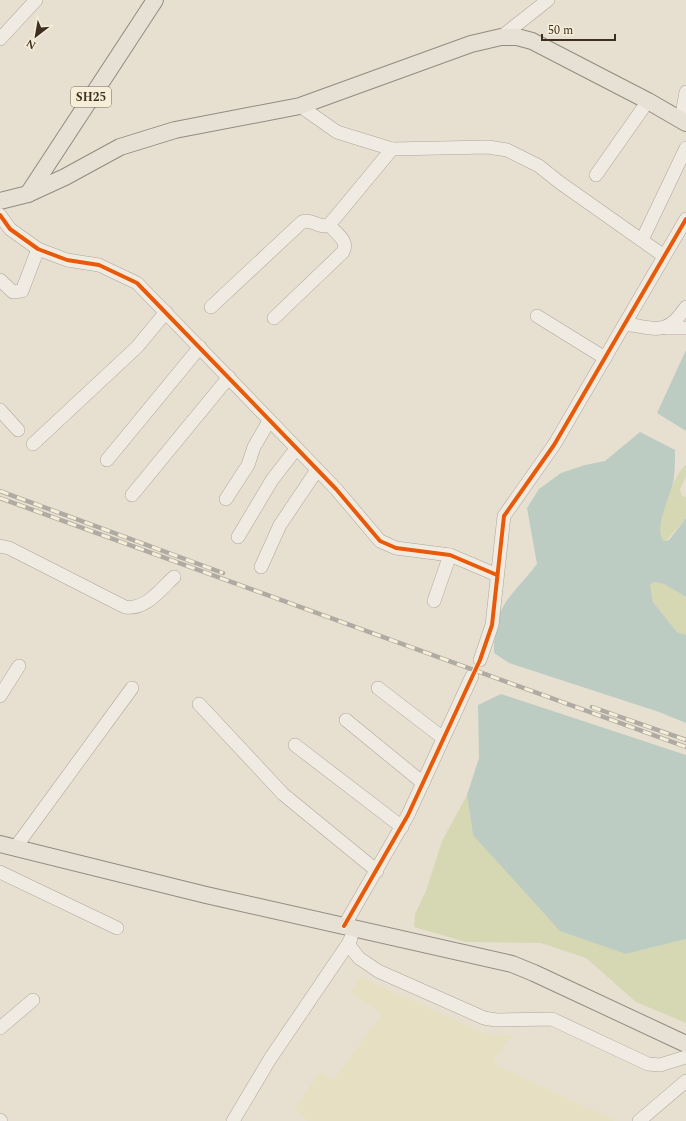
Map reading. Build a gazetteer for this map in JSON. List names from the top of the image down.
{
  "streets": {
    "main road": ["SH25"]
  },
  "scale_bar": "50 m",
  "north": "bottom left"
}
